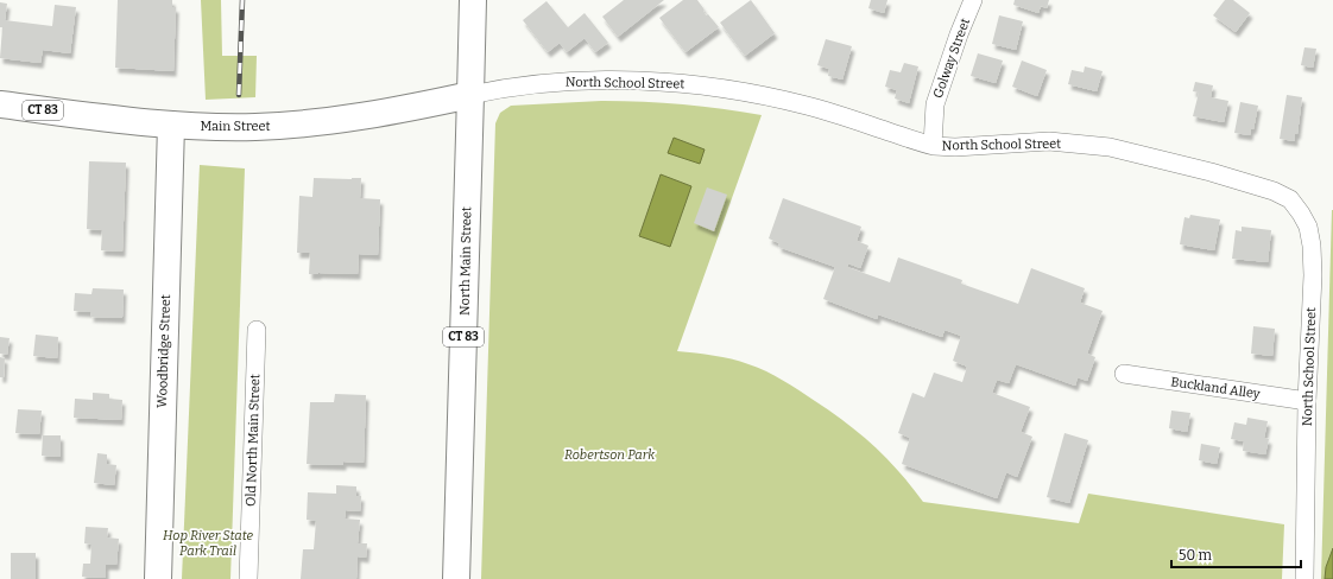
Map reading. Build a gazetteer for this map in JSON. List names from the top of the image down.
{
  "streets": {
    "main road": [
      "CT 83",
      "Main Street",
      "North Main Street",
      "Woodbridge Street"
    ],
    "street": [
      "Golway Street",
      "North School Street",
      "Buckland Alley",
      "Old North Main Street"
    ]
  },
  "crossings": [
    ["Golway Street", "North School Street"],
    ["North School Street", "Main Street"],
    ["North School Street", "North Main Street"],
    ["North School Street", "Buckland Alley"],
    ["Main Street", "North Main Street"],
    ["Main Street", "Woodbridge Street"]
  ],
  "parks": ["Robertson Park", "Hop River State Park Trail"],
  "scale_bar": "50 m"
}
